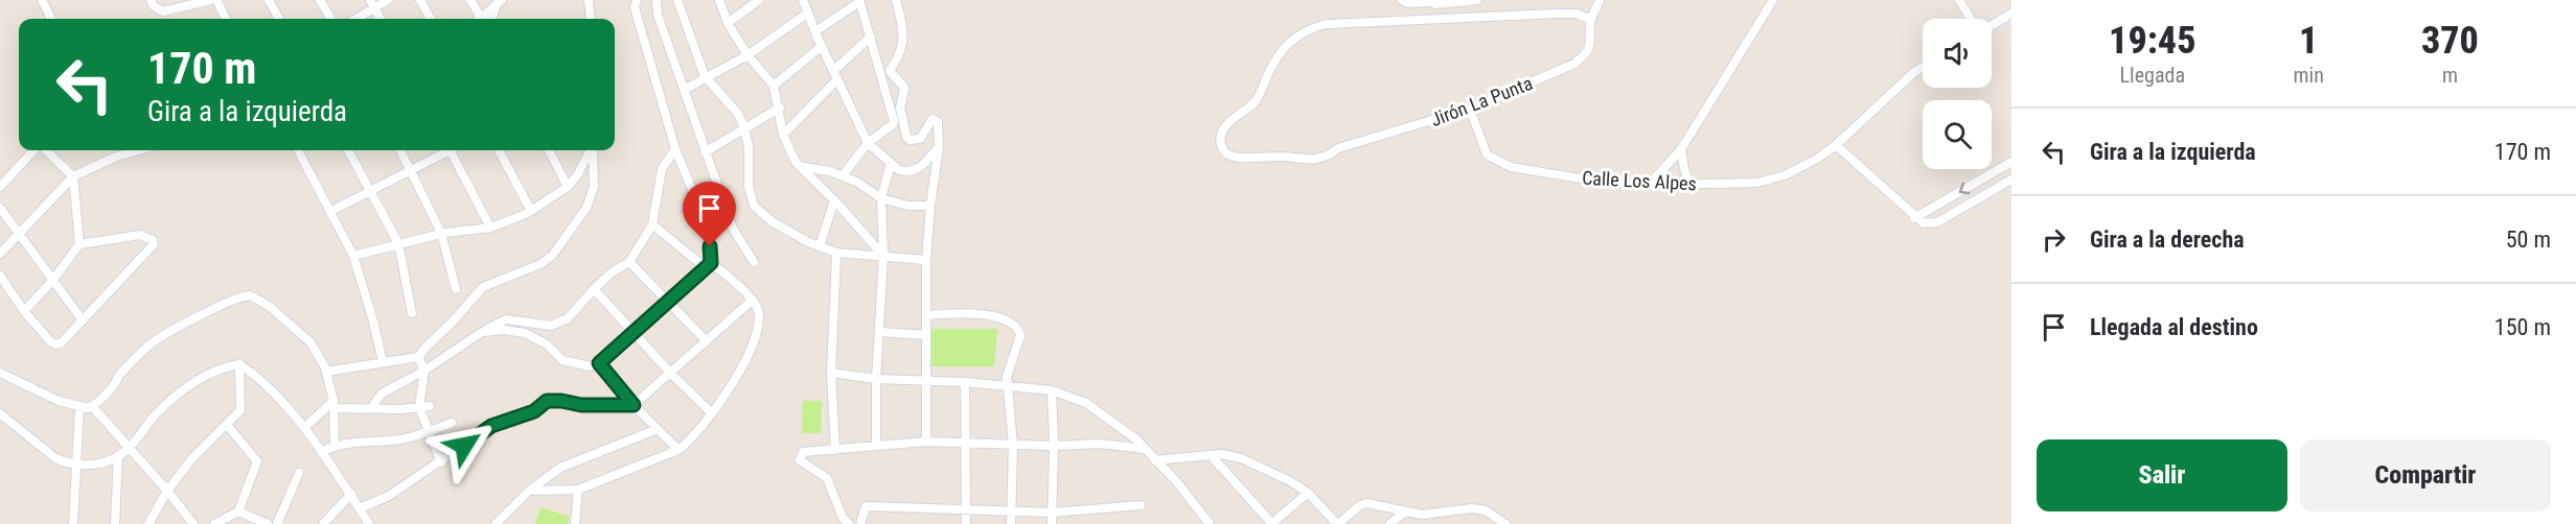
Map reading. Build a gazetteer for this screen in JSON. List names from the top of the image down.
{
  "streets": {
    "street": ["Jirón La Punta", "Calle Los Alpes"]
  },
  "crossings": [
    ["Jirón La Punta", "Calle Los Alpes"]
  ],
  "page": {
    "eta": [
      "19:45",
      "Llegada",
      "1",
      "min",
      "370",
      "m"
    ],
    "turn": ["170 m", "Gira a la izquierda"],
    "list": [
      {
        "name": "Gira a la izquierda",
        "value": "170 m"
      },
      {
        "name": "Gira a la derecha",
        "value": "50 m"
      },
      {
        "name": "Llegada al destino",
        "value": "150 m"
      }
    ],
    "buttons": ["Salir", "Compartir"]
  }
}
